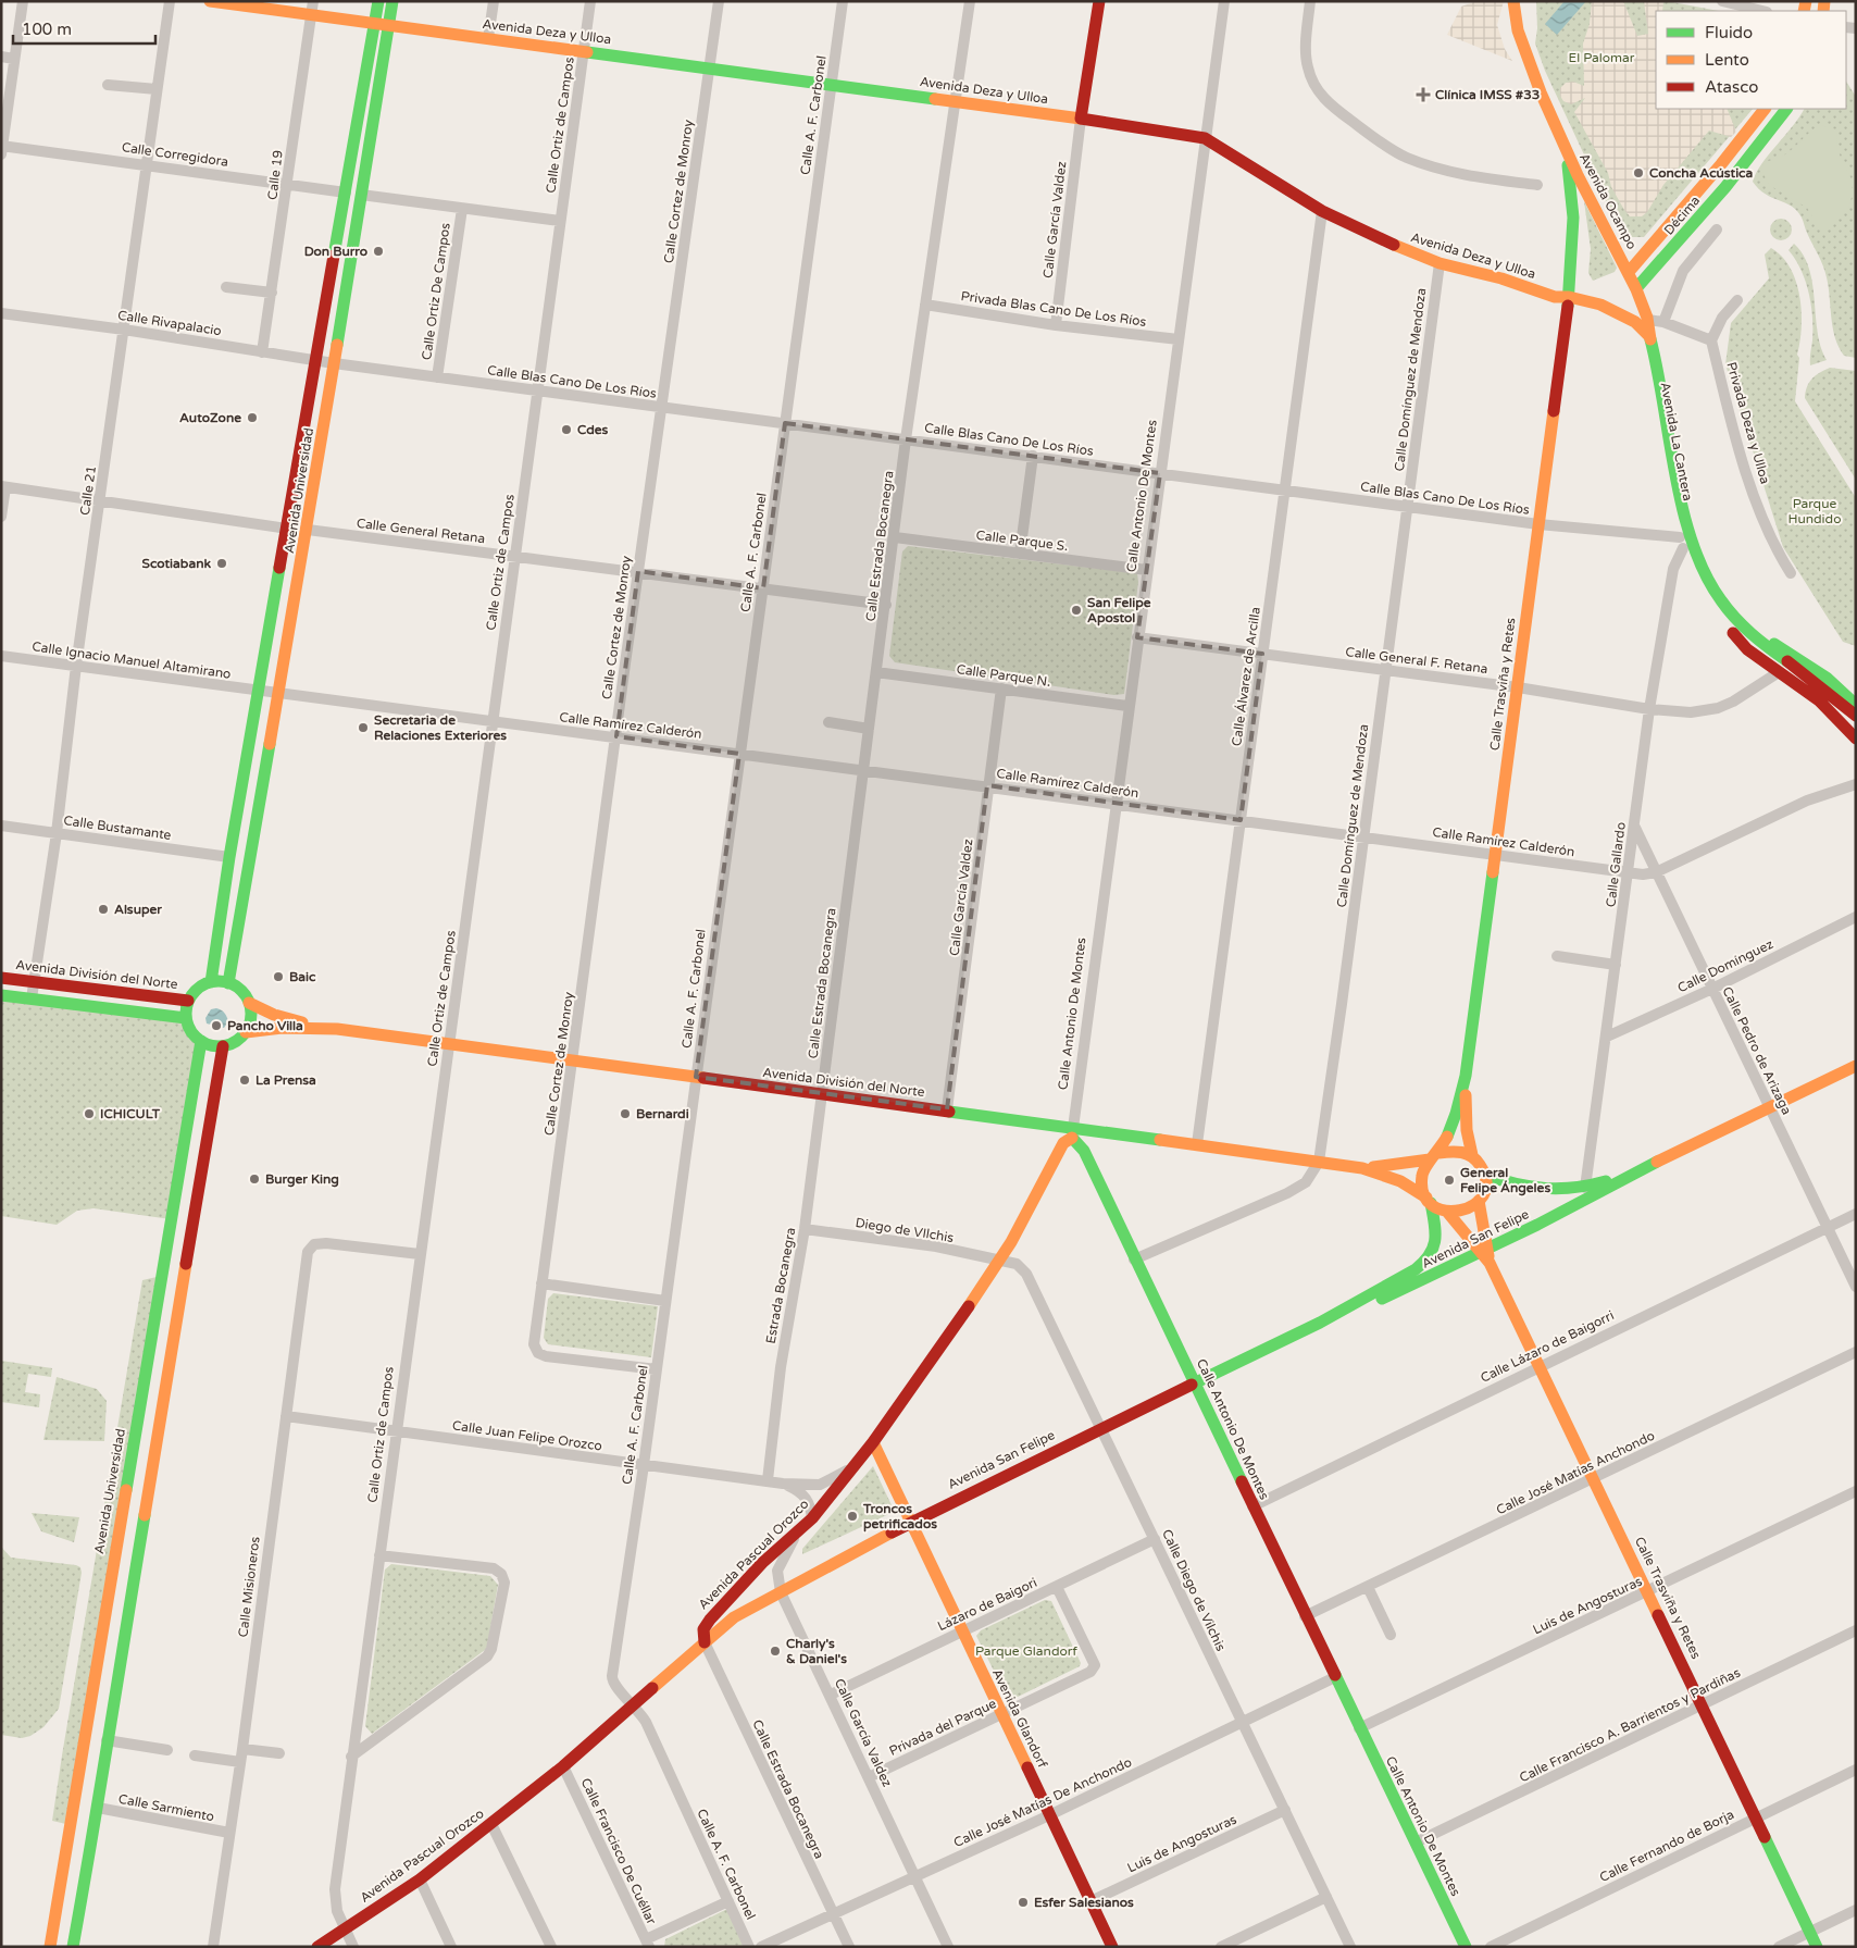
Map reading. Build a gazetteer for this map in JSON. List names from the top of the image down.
{
  "streets": {
    "main road": [
      "Avenida Deza y Ulloa",
      "Avenida Ocampo",
      "Décima",
      "Avenida La Cantera",
      "Avenida Universidad",
      "Calle Antonio De Montes",
      "Calle Trasviña y Retes",
      "Avenida División del Norte",
      "Avenida San Felipe",
      "Avenida Pascual Orozco",
      "Avenida Glandorf"
    ],
    "street": [
      "Calle A. F. Carbonel",
      "Calle Ortiz de Campos",
      "Calle Corregidora",
      "Calle 19",
      "Calle Cortez de Monroy",
      "Calle García Valdez",
      "Calle Ortiz De Campos",
      "Privada Blas Cano De Los Ríos",
      "Calle Rivapalacio",
      "Calle Domínguez de Mendoza",
      "Calle Blas Cano De Los Ríos",
      "Privada Deza y Ulloa",
      "Calle 21",
      "Calle General Retana",
      "Calle Parque S.",
      "Calle Estrada Bocanegra",
      "Calle Ignacio Manuel Altamirano",
      "Calle General F. Retana",
      "Calle Parque N.",
      "Calle Álvarez de Arcilla",
      "Calle Ramírez Calderón",
      "Calle Bustamante",
      "Calle Gallardo",
      "Calle Domínguez",
      "Calle Pedro de Arizaga",
      "Diego de VIlchis",
      "Estrada Bocanegra",
      "Calle Lázaro de Baigorri",
      "Calle Juan Felipe Orozco",
      "Calle José Matías Anchondo",
      "Calle Misioneros",
      "Calle Diego de Vilchis",
      "Lázaro de Baigori",
      "Luis de Angosturas",
      "Calle Francisco A. Barrientos y Pardiñas",
      "Privada del Parque",
      "Calle José Matías De Anchondo",
      "Calle Sarmiento",
      "Calle Fernando de Borja",
      "Calle Francisco De Cuéllar"
    ]
  },
  "crossings": [
    ["Avenida Deza y Ulloa", "Calle A. F. Carbonel"],
    ["Avenida Deza y Ulloa", "Calle Ortiz de Campos"],
    ["Avenida Deza y Ulloa", "Calle 19"],
    ["Avenida Deza y Ulloa", "Calle Cortez de Monroy"],
    ["Avenida Deza y Ulloa", "Avenida Ocampo"],
    ["Avenida Deza y Ulloa", "Calle García Valdez"],
    ["Avenida Deza y Ulloa", "Calle Domínguez de Mendoza"],
    ["Avenida Deza y Ulloa", "Avenida La Cantera"],
    ["Avenida Deza y Ulloa", "Avenida Universidad"],
    ["Avenida Deza y Ulloa", "Calle Antonio De Montes"],
    ["Avenida Deza y Ulloa", "Calle Estrada Bocanegra"],
    ["Avenida Deza y Ulloa", "Calle Álvarez de Arcilla"],
    ["Avenida Deza y Ulloa", "Calle Trasviña y Retes"],
    ["Calle A. F. Carbonel", "Calle Cortez de Monroy"],
    ["Calle A. F. Carbonel", "Calle Blas Cano De Los Ríos"],
    ["Calle A. F. Carbonel", "Calle General Retana"],
    ["Calle A. F. Carbonel", "Calle Ramírez Calderón"],
    ["Calle A. F. Carbonel", "Avenida División del Norte"],
    ["Calle A. F. Carbonel", "Calle Juan Felipe Orozco"],
    ["Calle A. F. Carbonel", "Avenida Pascual Orozco"],
    ["Calle Ortiz de Campos", "Calle Blas Cano De Los Ríos"],
    ["Calle Ortiz de Campos", "Calle General Retana"],
    ["Calle Ortiz de Campos", "Calle Ramírez Calderón"],
    ["Calle Ortiz de Campos", "Avenida División del Norte"],
    ["Calle Ortiz de Campos", "Calle Juan Felipe Orozco"],
    ["Calle Ortiz de Campos", "Avenida Pascual Orozco"],
    ["Calle Ortiz de Campos", "Calle Misioneros"],
    ["Calle Corregidora", "Calle 19"],
    ["Calle Corregidora", "Calle 21"],
    ["Calle Corregidora", "Avenida Universidad"],
    ["Calle 19", "Calle Rivapalacio"],
    ["Calle Cortez de Monroy", "Calle Blas Cano De Los Ríos"],
    ["Calle Cortez de Monroy", "Calle General Retana"],
    ["Calle Cortez de Monroy", "Calle Ramírez Calderón"],
    ["Calle Cortez de Monroy", "Avenida División del Norte"],
    ["Avenida Ocampo", "Décima"],
    ["Avenida Ocampo", "Avenida La Cantera"],
    ["Avenida Ocampo", "Calle Trasviña y Retes"],
    ["Calle García Valdez", "Privada Blas Cano De Los Ríos"],
    ["Calle García Valdez", "Calle Parque N."],
    ["Calle García Valdez", "Calle Ramírez Calderón"],
    ["Calle García Valdez", "Avenida División del Norte"],
    ["Calle García Valdez", "Avenida San Felipe"],
    ["Calle García Valdez", "Avenida Pascual Orozco"],
    ["Calle García Valdez", "Lázaro de Baigori"],
    ["Calle García Valdez", "Privada del Parque"],
    ["Calle García Valdez", "Calle José Matías De Anchondo"],
    ["Calle Ortiz De Campos", "Calle Blas Cano De Los Ríos"],
    ["Privada Blas Cano De Los Ríos", "Calle Antonio De Montes"],
    ["Privada Blas Cano De Los Ríos", "Calle Estrada Bocanegra"],
    ["Calle Rivapalacio", "Calle Blas Cano De Los Ríos"],
    ["Calle Rivapalacio", "Calle 21"],
    ["Calle Rivapalacio", "Avenida Universidad"],
    ["Calle Domínguez de Mendoza", "Calle Blas Cano De Los Ríos"],
    ["Calle Domínguez de Mendoza", "Calle Antonio De Montes"],
    ["Calle Domínguez de Mendoza", "Calle General F. Retana"],
    ["Calle Domínguez de Mendoza", "Calle Ramírez Calderón"],
    ["Calle Domínguez de Mendoza", "Avenida División del Norte"],
    ["Calle Blas Cano De Los Ríos", "Avenida La Cantera"],
    ["Calle Blas Cano De Los Ríos", "Avenida Universidad"],
    ["Calle Blas Cano De Los Ríos", "Calle Antonio De Montes"],
    ["Calle Blas Cano De Los Ríos", "Calle Estrada Bocanegra"],
    ["Calle Blas Cano De Los Ríos", "Calle Álvarez de Arcilla"],
    ["Calle Blas Cano De Los Ríos", "Calle Trasviña y Retes"],
    ["Calle Blas Cano De Los Ríos", "Calle Gallardo"],
    ["Avenida La Cantera", "Calle Gallardo"],
    ["Calle 21", "Calle Ignacio Manuel Altamirano"],
    ["Calle 21", "Calle Bustamante"],
    ["Calle 21", "Avenida División del Norte"],
    ["Avenida Universidad", "Calle General Retana"],
    ["Avenida Universidad", "Calle Ignacio Manuel Altamirano"],
    ["Avenida Universidad", "Calle Ramírez Calderón"],
    ["Avenida Universidad", "Calle Bustamante"],
    ["Avenida Universidad", "Avenida División del Norte"],
    ["Calle Antonio De Montes", "Calle Parque S."],
    ["Calle Antonio De Montes", "Calle General F. Retana"],
    ["Calle Antonio De Montes", "Calle Parque N."],
    ["Calle Antonio De Montes", "Calle Ramírez Calderón"],
    ["Calle Antonio De Montes", "Avenida División del Norte"],
    ["Calle Antonio De Montes", "Avenida San Felipe"],
    ["Calle Antonio De Montes", "Calle Lázaro de Baigorri"],
    ["Calle Antonio De Montes", "Calle José Matías Anchondo"],
    ["Calle Antonio De Montes", "Avenida Pascual Orozco"],
    ["Calle Antonio De Montes", "Luis de Angosturas"],
    ["Calle Antonio De Montes", "Calle Francisco A. Barrientos y Pardiñas"],
    ["Calle Antonio De Montes", "Calle José Matías De Anchondo"],
    ["Calle General Retana", "Calle Estrada Bocanegra"],
    ["Calle Parque S.", "Calle Estrada Bocanegra"],
    ["Calle Estrada Bocanegra", "Calle Parque N."],
    ["Calle Estrada Bocanegra", "Calle Ramírez Calderón"],
    ["Calle Estrada Bocanegra", "Avenida División del Norte"],
    ["Calle Estrada Bocanegra", "Avenida San Felipe"],
    ["Calle Estrada Bocanegra", "Estrada Bocanegra"],
    ["Calle Estrada Bocanegra", "Avenida Pascual Orozco"],
    ["Calle Estrada Bocanegra", "Calle José Matías De Anchondo"],
    ["Calle Ignacio Manuel Altamirano", "Calle Ramírez Calderón"],
    ["Calle General F. Retana", "Calle Álvarez de Arcilla"],
    ["Calle General F. Retana", "Calle Trasviña y Retes"],
    ["Calle General F. Retana", "Calle Gallardo"],
    ["Calle Álvarez de Arcilla", "Calle Ramírez Calderón"],
    ["Calle Álvarez de Arcilla", "Avenida División del Norte"],
    ["Calle Trasviña y Retes", "Calle Ramírez Calderón"],
    ["Calle Trasviña y Retes", "Avenida División del Norte"],
    ["Calle Trasviña y Retes", "Avenida San Felipe"],
    ["Calle Trasviña y Retes", "Calle Lázaro de Baigorri"],
    ["Calle Trasviña y Retes", "Calle José Matías Anchondo"],
    ["Calle Trasviña y Retes", "Luis de Angosturas"],
    ["Calle Trasviña y Retes", "Calle Francisco A. Barrientos y Pardiñas"],
    ["Calle Trasviña y Retes", "Calle Fernando de Borja"],
    ["Calle Ramírez Calderón", "Calle Gallardo"],
    ["Calle Ramírez Calderón", "Calle Pedro de Arizaga"],
    ["Calle Gallardo", "Calle Domínguez"],
    ["Calle Gallardo", "Calle Pedro de Arizaga"],
    ["Calle Gallardo", "Avenida San Felipe"],
    ["Calle Domínguez", "Calle Pedro de Arizaga"],
    ["Avenida División del Norte", "Avenida San Felipe"],
    ["Avenida División del Norte", "Estrada Bocanegra"],
    ["Avenida División del Norte", "Avenida Pascual Orozco"],
    ["Calle Pedro de Arizaga", "Avenida San Felipe"],
    ["Calle Pedro de Arizaga", "Calle Lázaro de Baigorri"],
    ["Diego de VIlchis", "Estrada Bocanegra"],
    ["Diego de VIlchis", "Avenida Pascual Orozco"],
    ["Diego de VIlchis", "Calle Diego de Vilchis"],
    ["Avenida San Felipe", "Avenida Pascual Orozco"],
    ["Avenida San Felipe", "Calle Diego de Vilchis"],
    ["Avenida San Felipe", "Avenida Glandorf"],
    ["Estrada Bocanegra", "Calle Juan Felipe Orozco"],
    ["Calle Juan Felipe Orozco", "Avenida Pascual Orozco"],
    ["Calle Juan Felipe Orozco", "Calle Misioneros"],
    ["Avenida Pascual Orozco", "Calle Diego de Vilchis"],
    ["Avenida Pascual Orozco", "Avenida Glandorf"],
    ["Avenida Pascual Orozco", "Calle Francisco De Cuéllar"],
    ["Calle Misioneros", "Calle Sarmiento"],
    ["Calle Diego de Vilchis", "Lázaro de Baigori"],
    ["Calle Diego de Vilchis", "Luis de Angosturas"],
    ["Calle Diego de Vilchis", "Calle José Matías De Anchondo"],
    ["Lázaro de Baigori", "Avenida Glandorf"],
    ["Lázaro de Baigori", "Privada del Parque"],
    ["Luis de Angosturas", "Avenida Glandorf"],
    ["Avenida Glandorf", "Privada del Parque"],
    ["Avenida Glandorf", "Calle José Matías De Anchondo"]
  ],
  "parks": ["El Palomar", "Parque Hundido", "Parque Glandorf"],
  "places": {
    "health": ["Clínica IMSS #33"],
    "other": [
      "Concha Acústica",
      "Don Burro",
      "AutoZone",
      "Cdes",
      "Scotiabank",
      "San Felipe Apostol",
      "Secretaria de Relaciones Exteriores",
      "Alsuper",
      "Baic",
      "Pancho Villa",
      "La Prensa",
      "ICHICULT",
      "Bernardi",
      "Burger King",
      "General Felipe Ángeles",
      "Troncos petrificados",
      "Charly's & Daniel's",
      "Esfer Salesianos"
    ]
  },
  "legend": ["Fluido", "Lento", "Atasco"],
  "scale_bar": "100 m"
}
